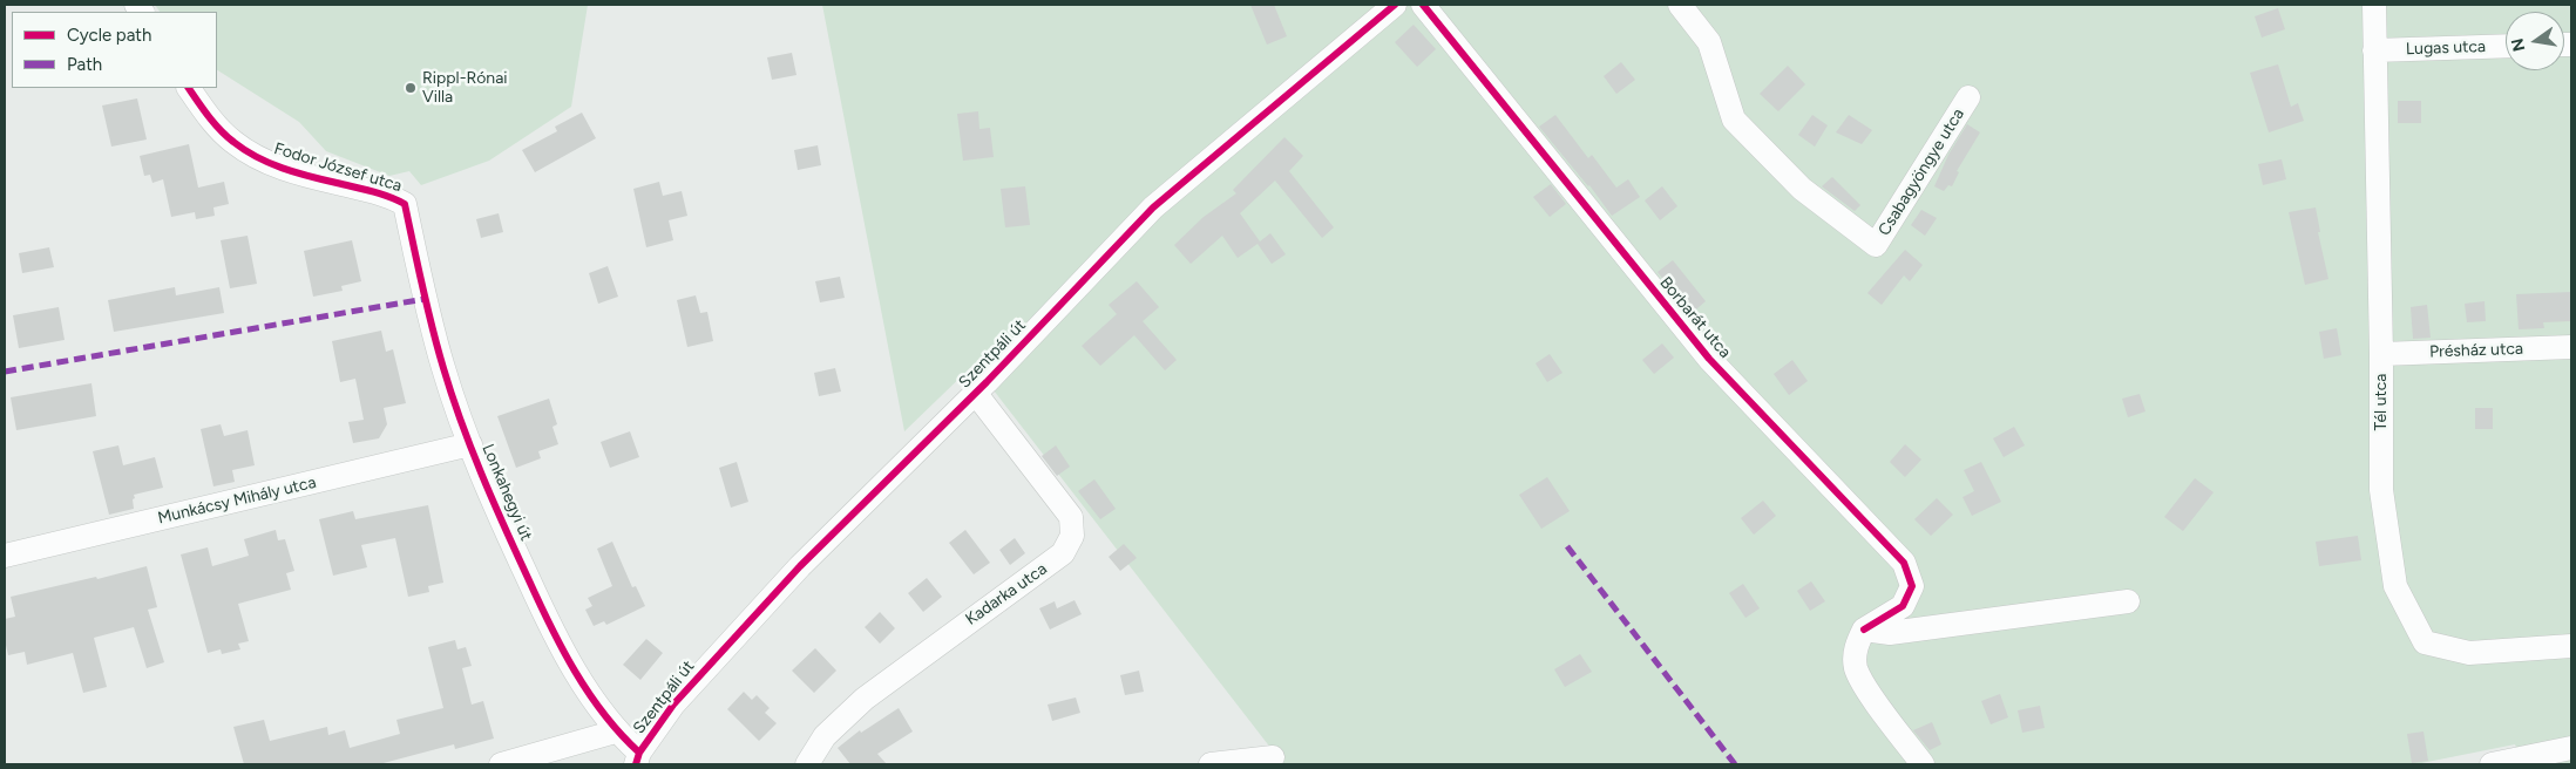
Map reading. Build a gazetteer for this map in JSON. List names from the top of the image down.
{
  "streets": {
    "street": [
      "Lugas utca",
      "Fodor József utca",
      "Csabagyöngye utca",
      "Borbarát utca",
      "Présház utca",
      "Szentpáli út",
      "Tél utca",
      "Lonkahegyi út",
      "Munkácsy Mihály utca",
      "Kadarka utca"
    ]
  },
  "crossings": [
    ["Lugas utca", "Tél utca"],
    ["Fodor József utca", "Lonkahegyi út"],
    ["Présház utca", "Tél utca"],
    ["Szentpáli út", "Lonkahegyi út"],
    ["Szentpáli út", "Kadarka utca"],
    ["Lonkahegyi út", "Munkácsy Mihály utca"]
  ],
  "places": ["Rippl-Rónai Villa"],
  "legend": ["Cycle path", "Path"],
  "north": "left"
}
